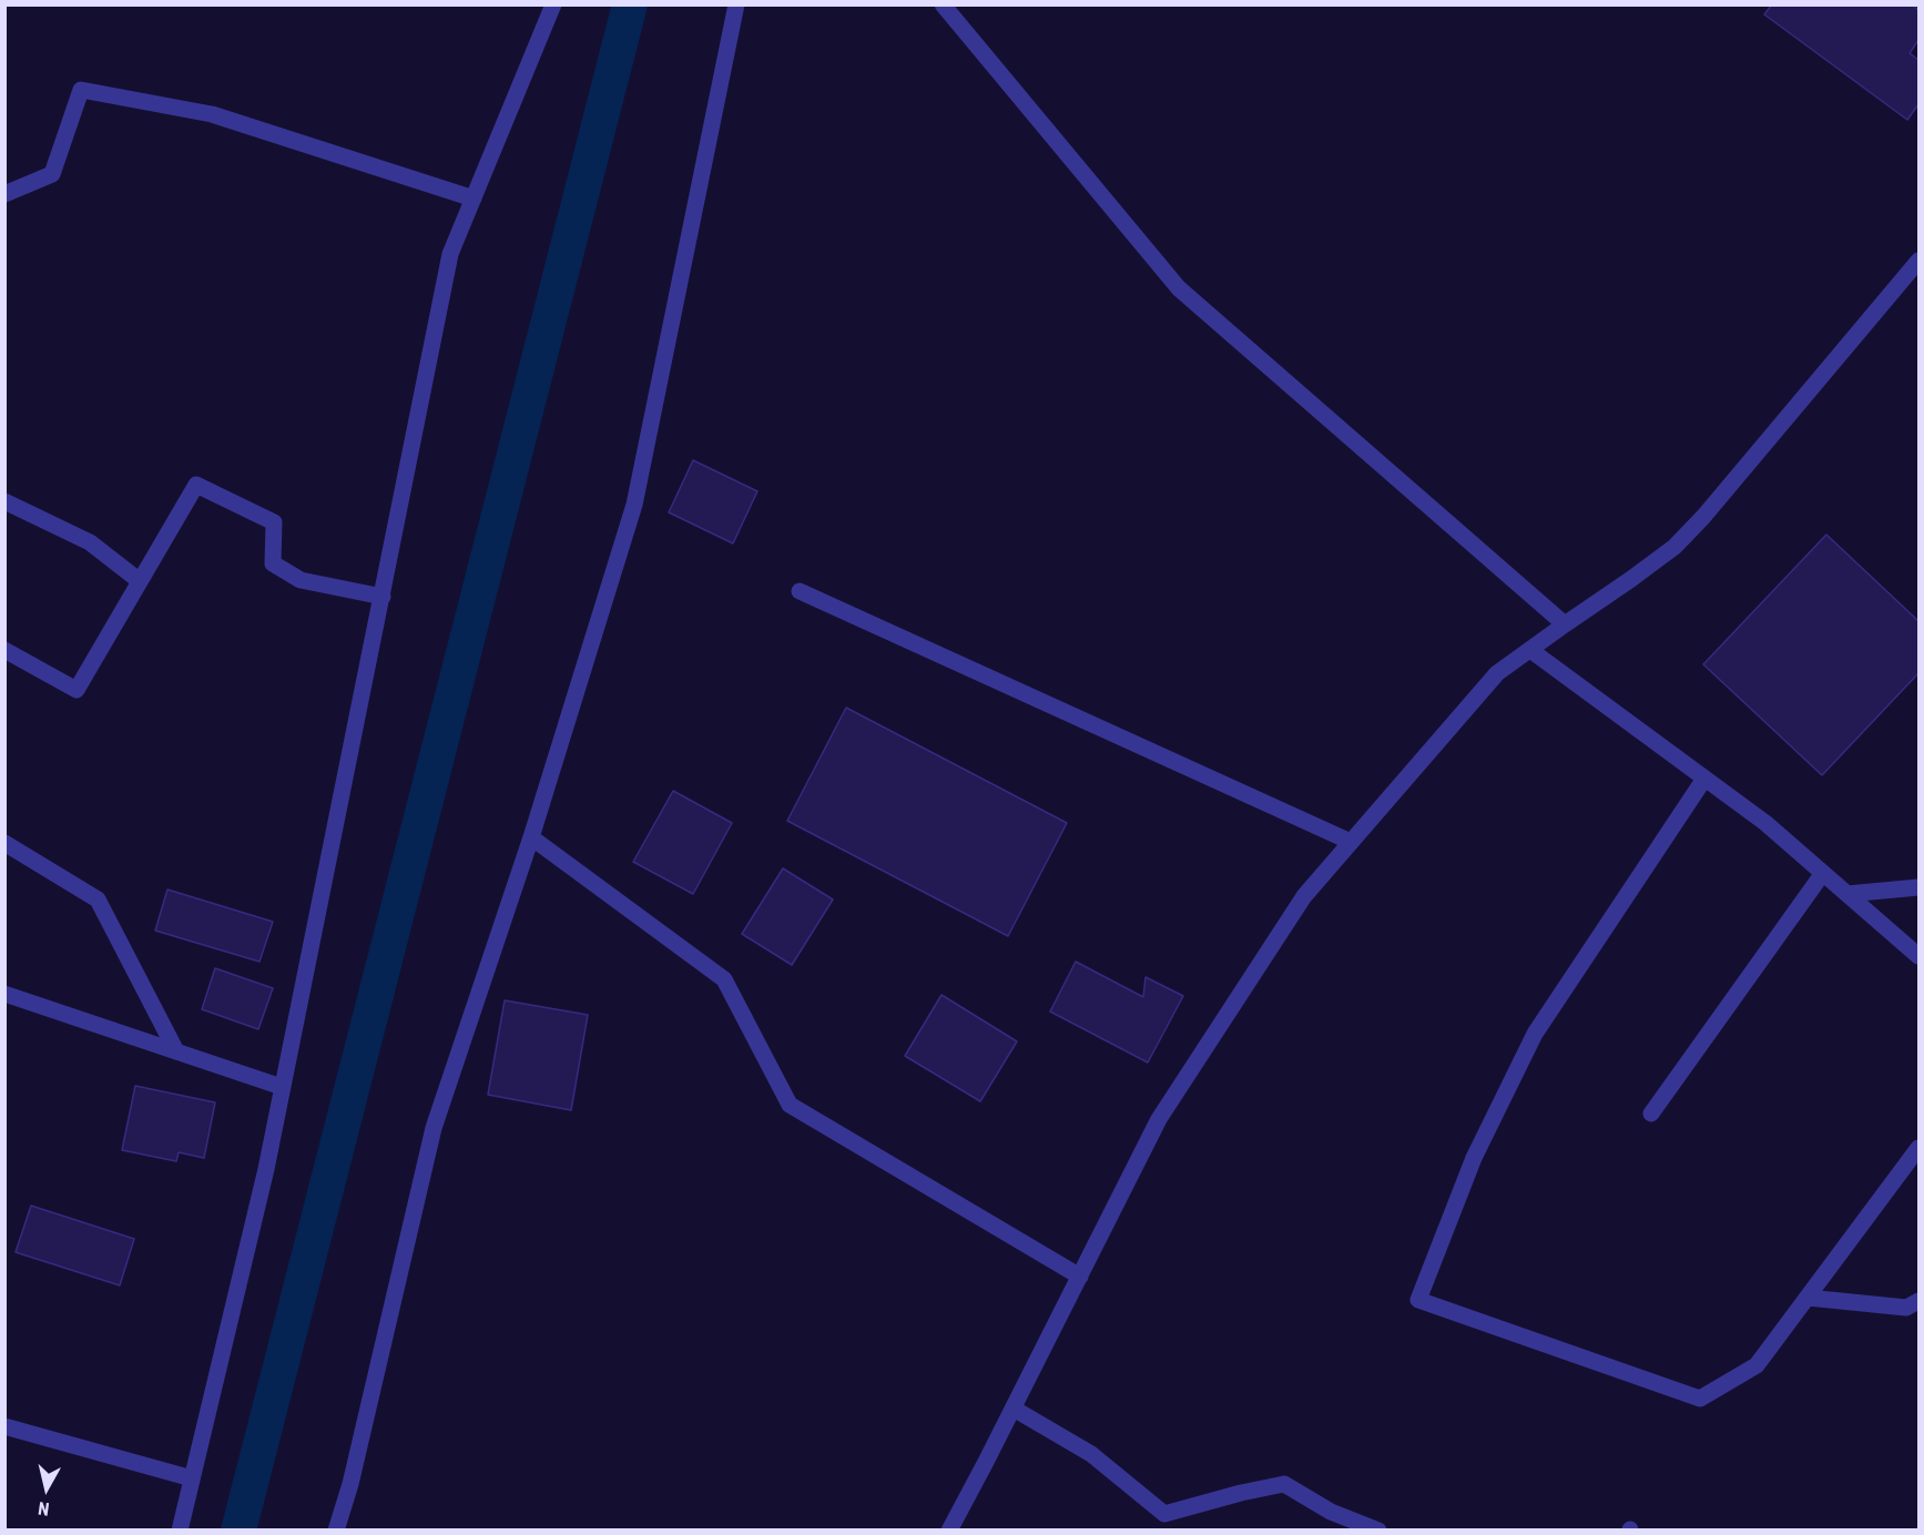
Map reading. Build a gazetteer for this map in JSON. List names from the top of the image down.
{
  "north": "bottom"
}
